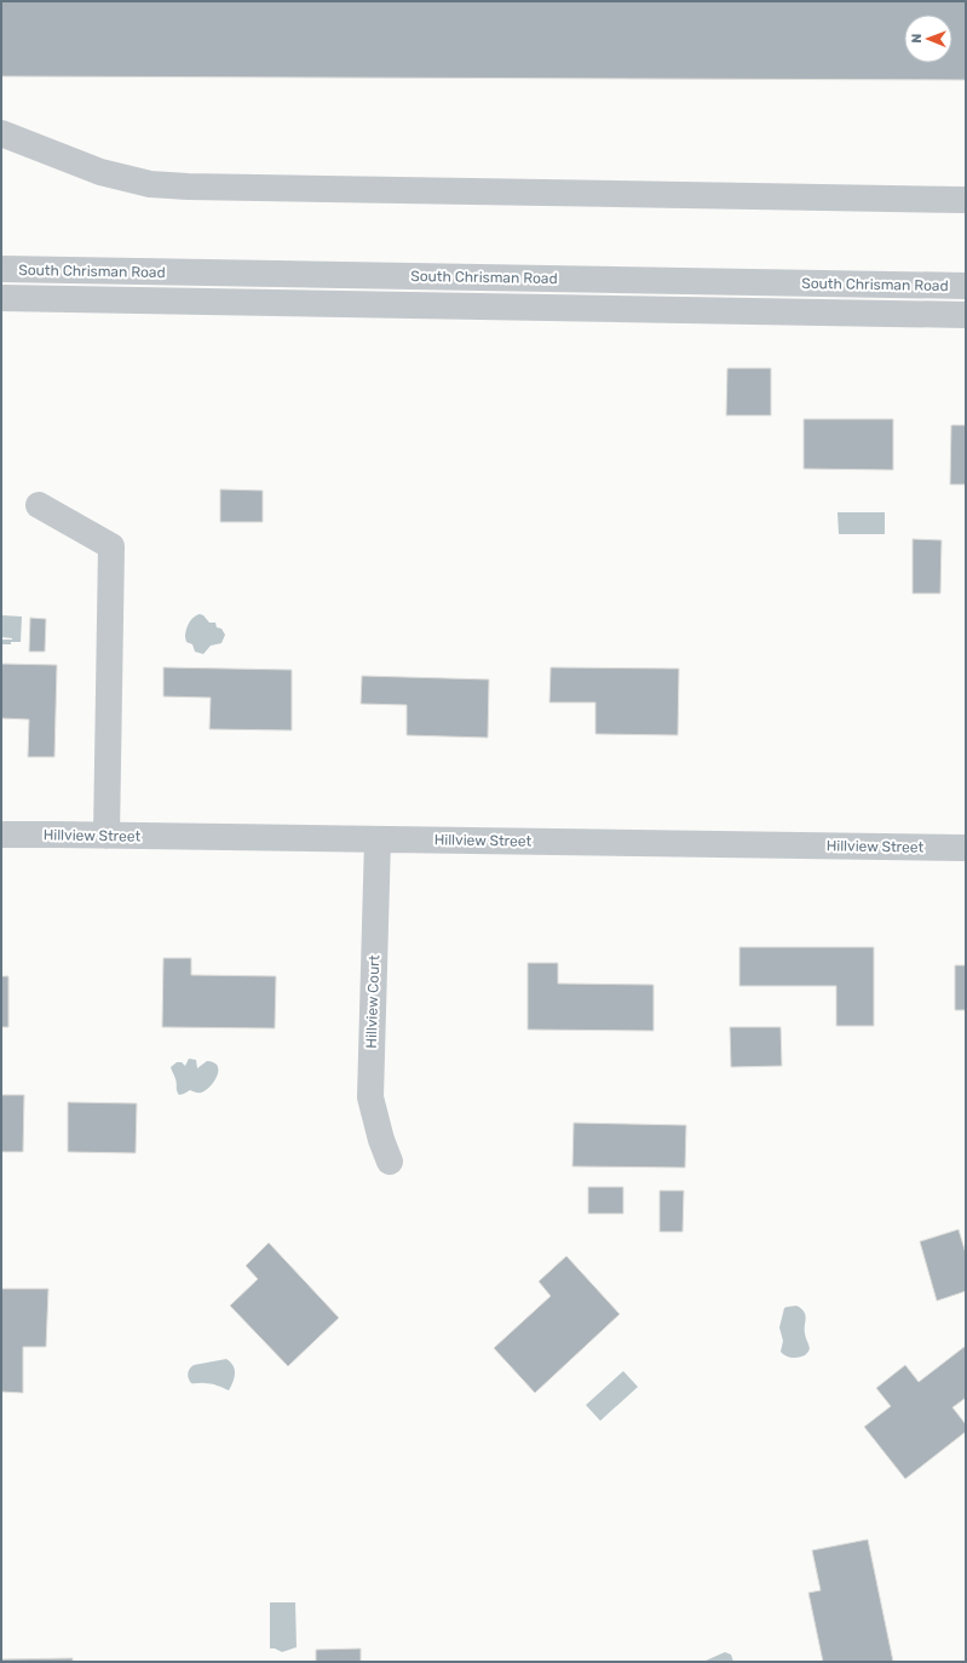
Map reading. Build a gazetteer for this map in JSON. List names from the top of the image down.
{
  "streets": {
    "street": ["South Chrisman Road", "Hillview Street", "Hillview Court"]
  },
  "crossings": [
    ["Hillview Street", "Hillview Court"]
  ],
  "north": "left"
}
